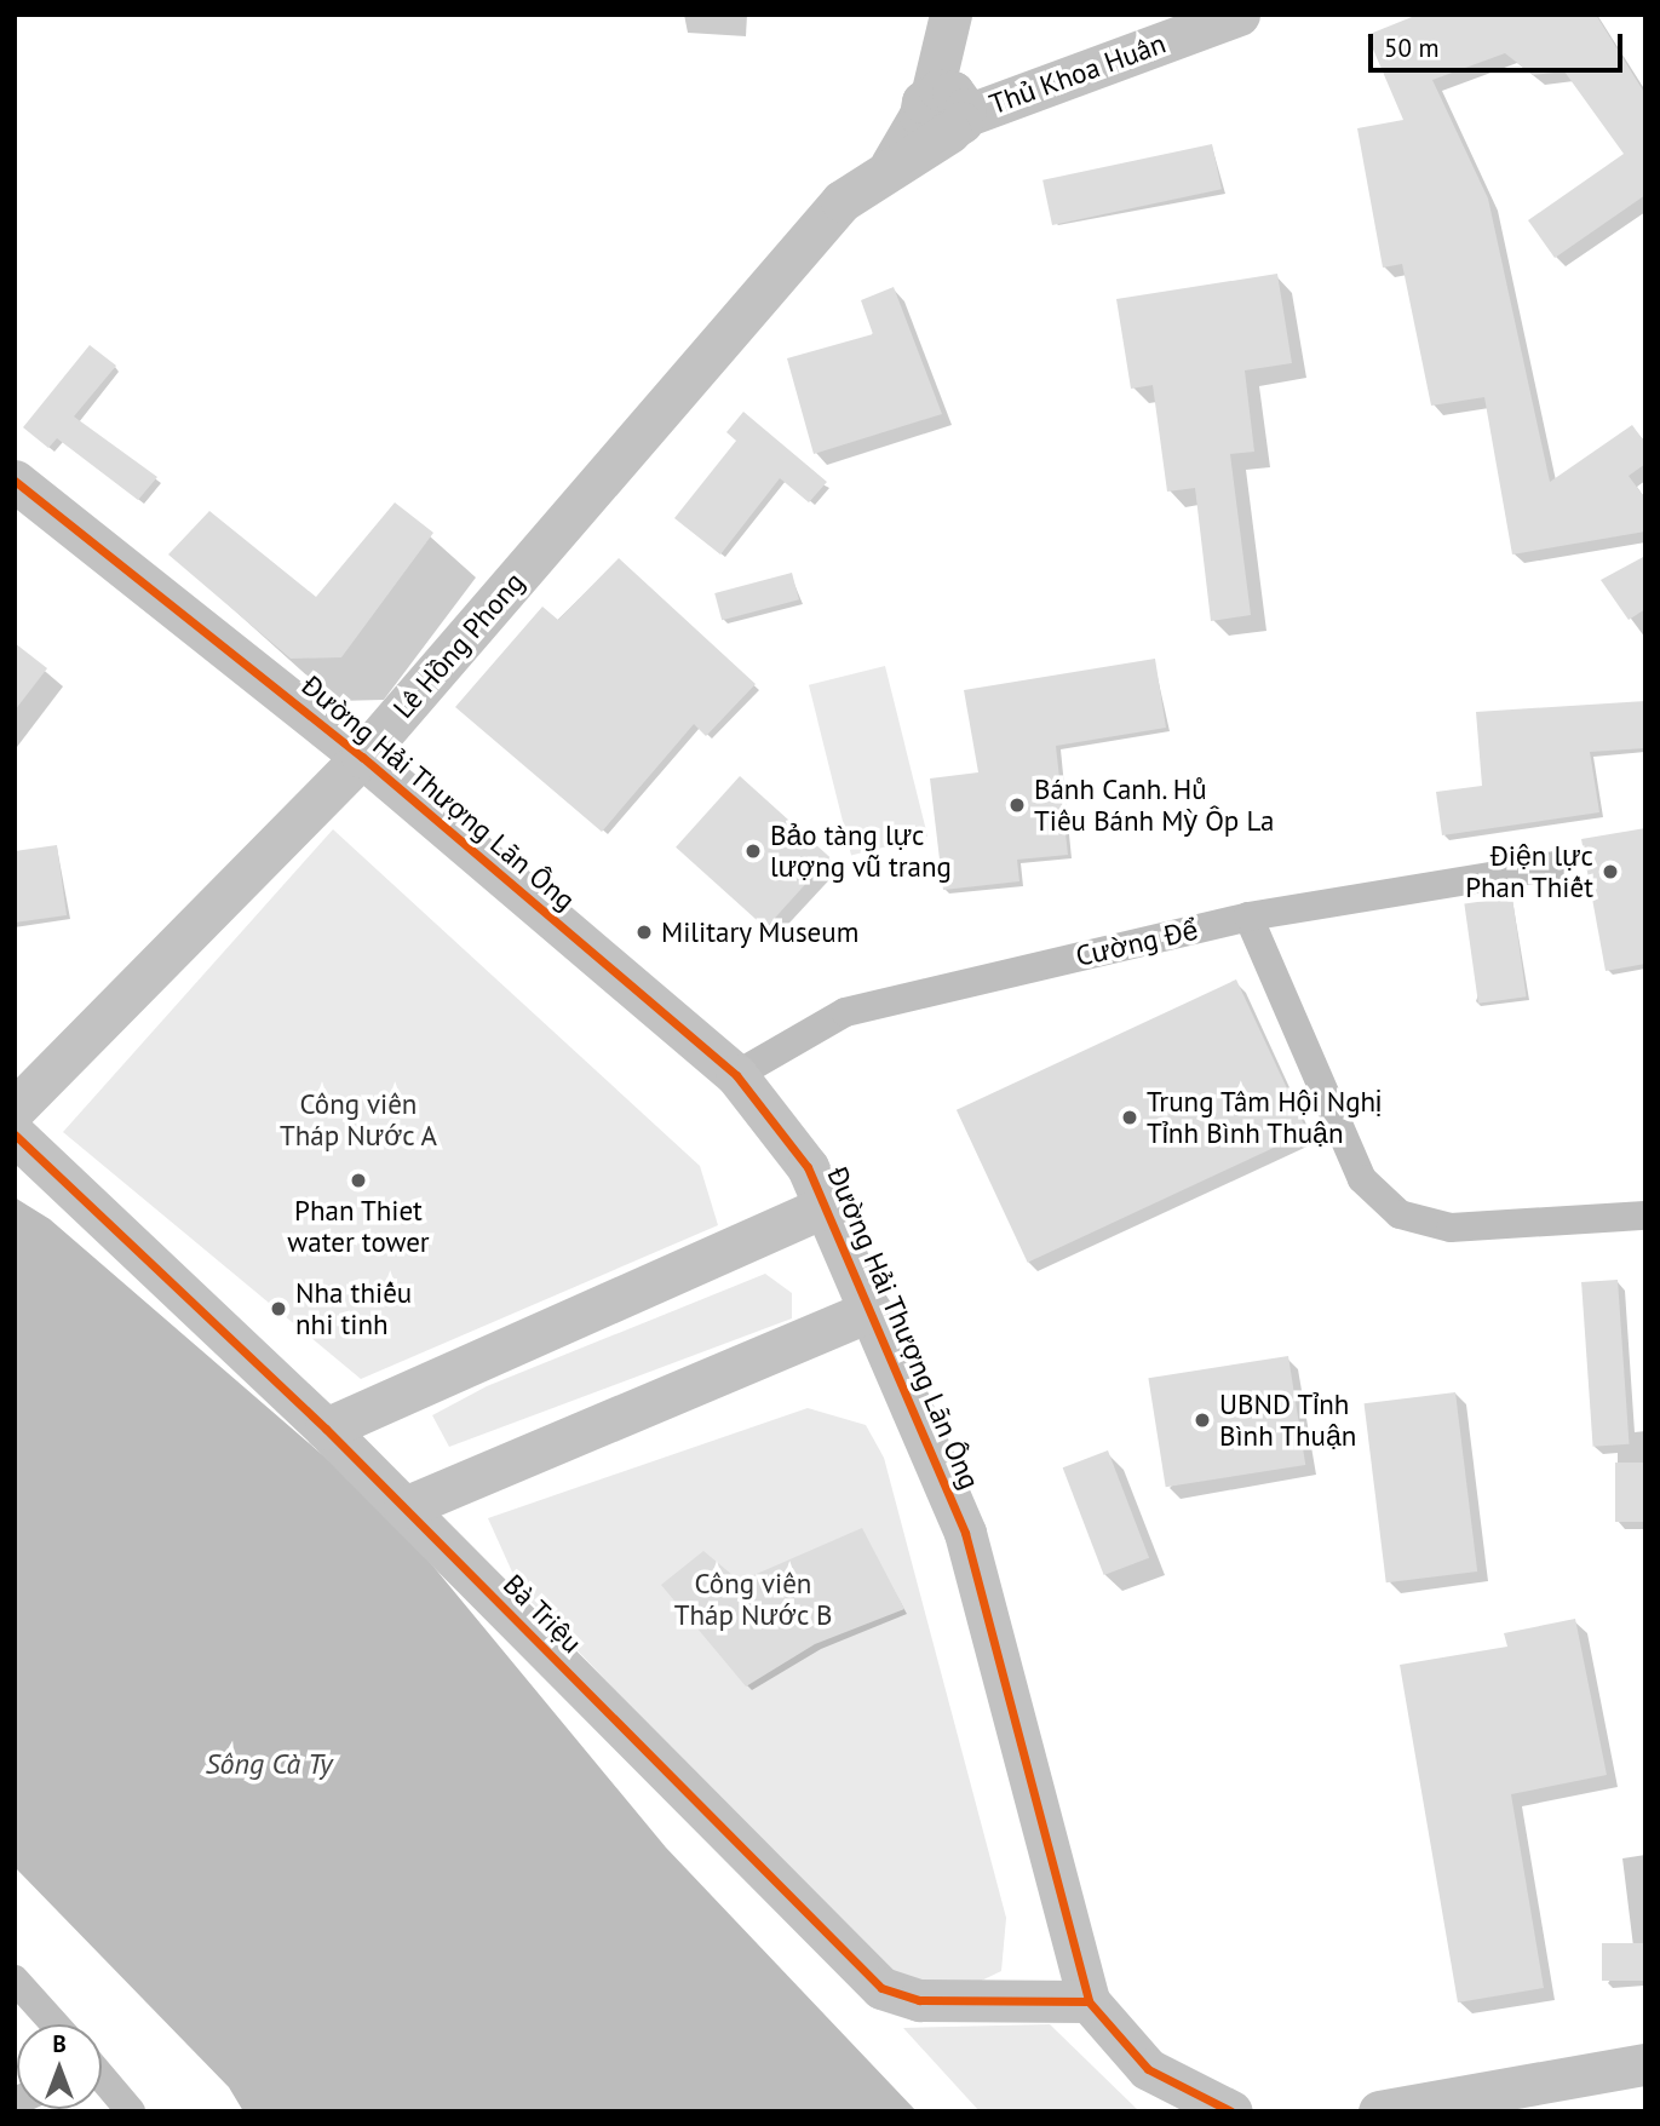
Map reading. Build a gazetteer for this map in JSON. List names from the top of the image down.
{
  "streets": {
    "street": [
      "Thủ Khoa Huân",
      "Lê Hồng Phong",
      "Đường Hải Thượng Lãn Ông",
      "Cường Để",
      "Bà Triệu"
    ]
  },
  "crossings": [
    ["Thủ Khoa Huân", "Lê Hồng Phong"],
    ["Lê Hồng Phong", "Đường Hải Thượng Lãn Ông"],
    ["Đường Hải Thượng Lãn Ông", "Cường Để"],
    ["Đường Hải Thượng Lãn Ông", "Bà Triệu"]
  ],
  "water": ["Sông Cà Ty"],
  "parks": ["Công viên Tháp Nước A", "Công viên Tháp Nước B"],
  "places": [
    "Bánh Canh. Hů Tiêu Bánh Mỳ Ôp La",
    "Bảo tàng lực lượng vũ trang",
    "Điện lực Phan Thiết",
    "Military Museum",
    "Trung Tâm Hội Nghị Tỉnh Bình Thuận",
    "Phan Thiet water tower",
    "Nha thiếu nhi tinh",
    "UBND Tỉnh Bình Thuận"
  ],
  "scale_bar": "50 m",
  "north": "top"
}
